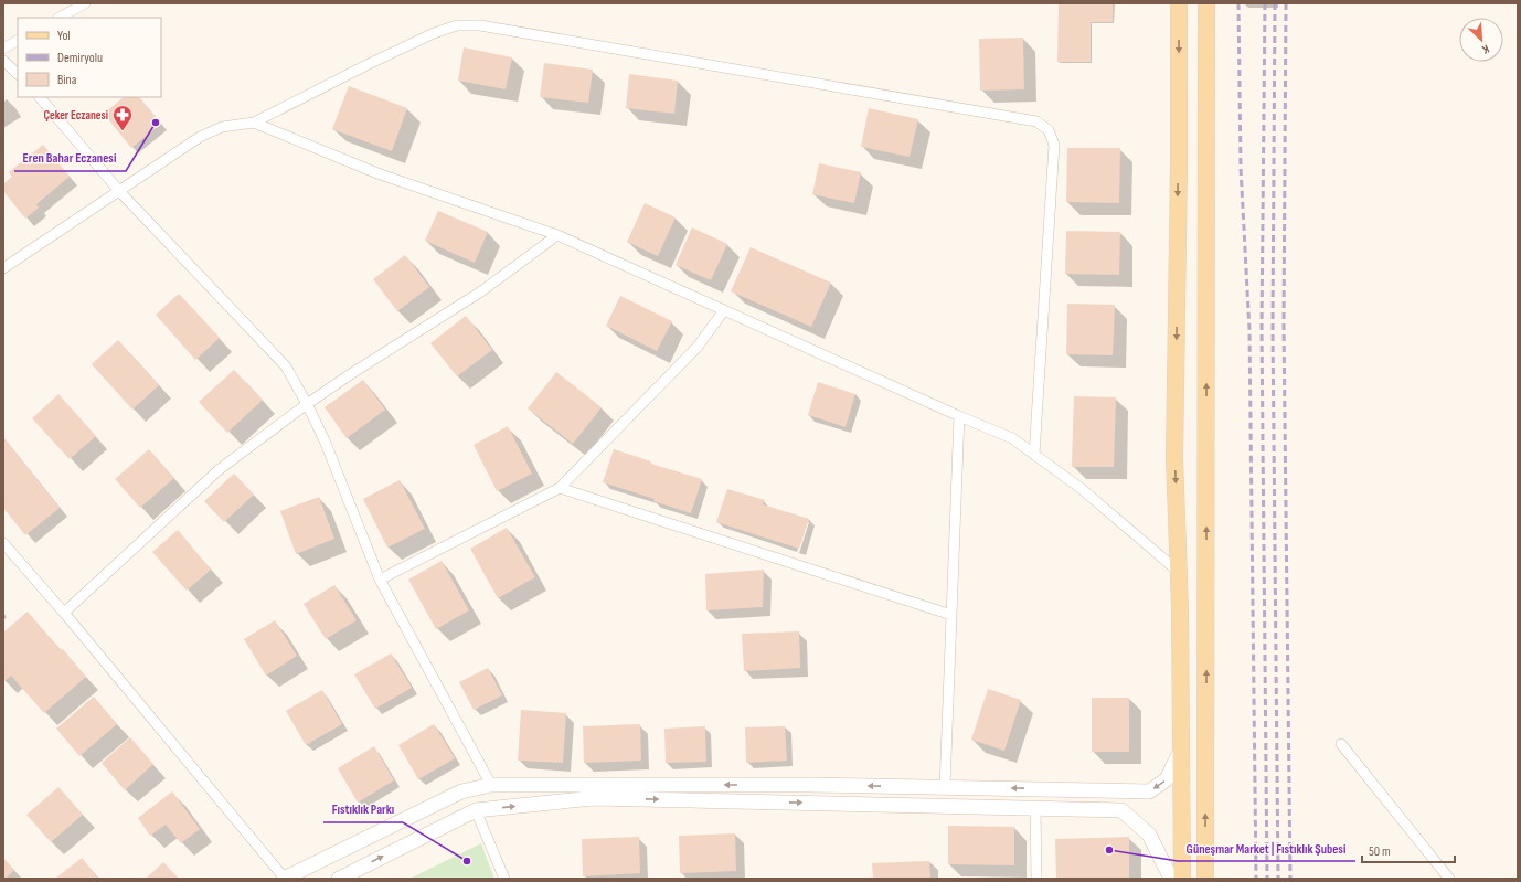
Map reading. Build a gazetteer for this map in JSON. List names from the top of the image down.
{
  "places": {
    "other": ["Eren Bahar Eczanesi", "Güneşmar Market | Fıstıklık Şubesi", "Fıstıklık Parkı"],
    "pharmacy": ["Çeker Eczanesi"]
  },
  "legend": ["Yol", "Demiryolu", "Bina"],
  "scale_bar": "50 m",
  "north": "bottom right"
}
